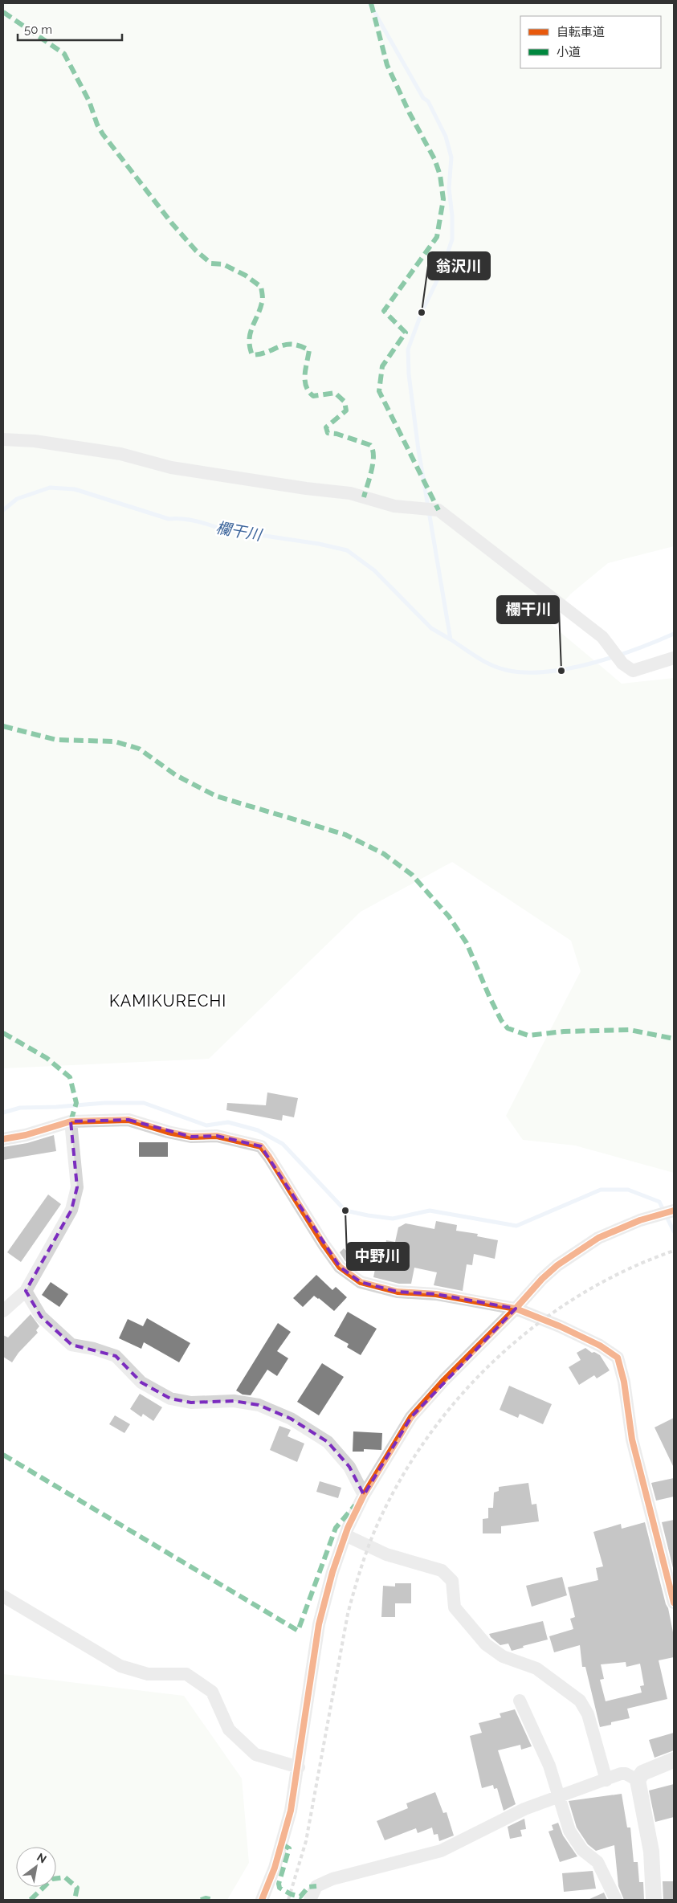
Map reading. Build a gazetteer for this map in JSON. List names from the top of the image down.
{
  "districts": ["KAMIKURECHI"],
  "water": ["欄干川"],
  "places": ["翁沢川", "欄干川", "中野川"],
  "legend": ["自転車道", "小道"],
  "scale_bar": "50 m",
  "north": "top right"
}
